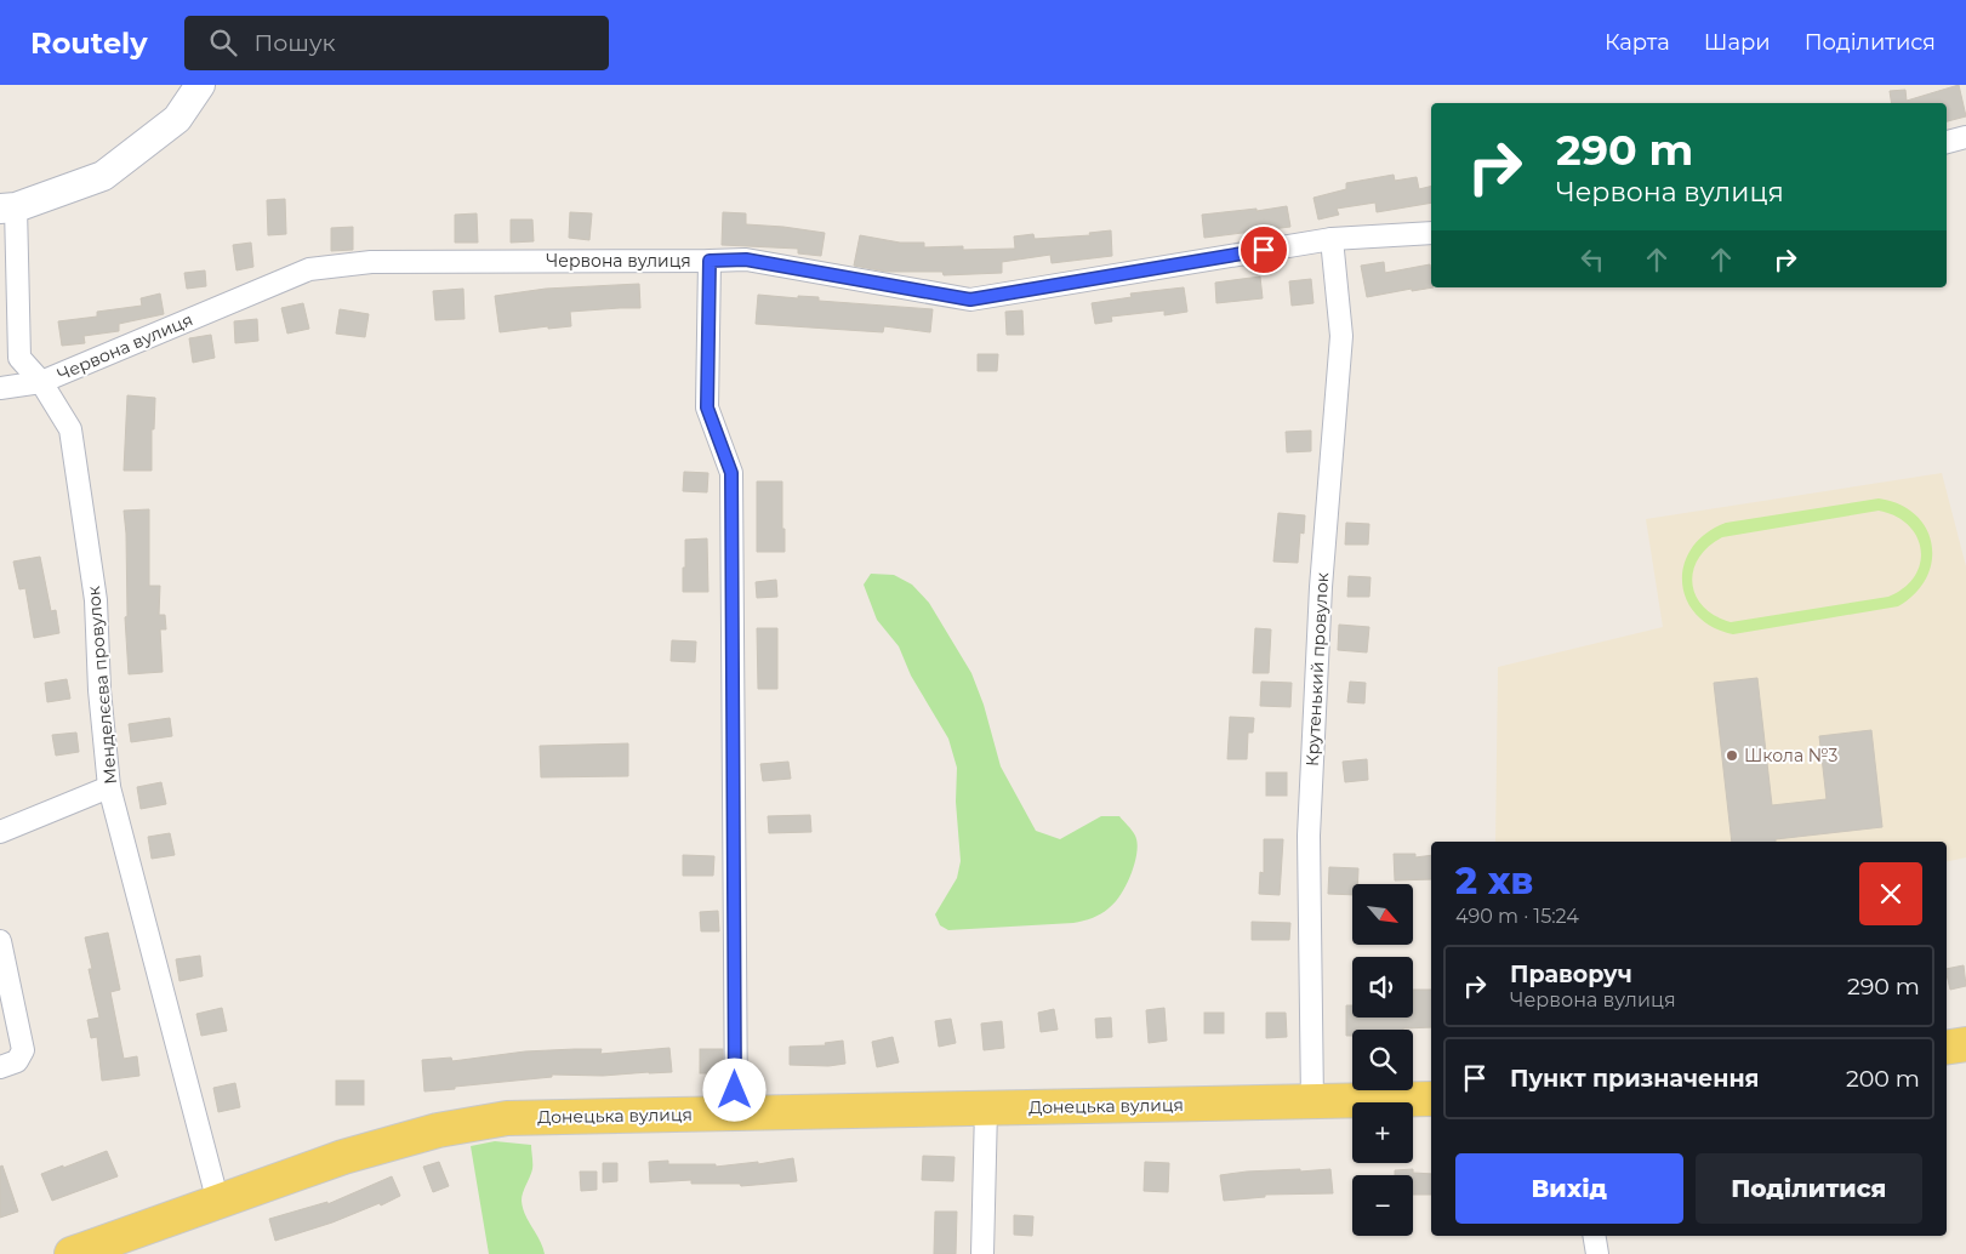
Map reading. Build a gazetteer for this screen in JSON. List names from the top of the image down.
{
  "streets": {
    "main road": ["Донецька вулиця"],
    "street": ["Червона вулиця", "Крутенький провулок", "Менделєєва провулок"]
  },
  "crossings": [
    ["Червона вулиця", "Крутенький провулок"],
    ["Червона вулиця", "Менделєєва провулок"],
    ["Крутенький провулок", "Донецька вулиця"],
    ["Менделєєва провулок", "Донецька вулиця"]
  ],
  "places": ["Школа №3"],
  "north": "bottom right",
  "page": {
    "header": "Routely",
    "search": "Пошук",
    "nav": ["Карта", "Шари", "Поділитися"],
    "turn": ["290 m", "Червона вулиця"],
    "heading": ["2 хв", "490 m · 15:24"],
    "map_buttons": ["+", "−"],
    "list": [
      {
        "name": "Праворуч",
        "note": "Червона вулиця",
        "value": "290 m"
      },
      {
        "name": "Пункт призначення",
        "value": "200 m"
      }
    ],
    "buttons": ["Вихід", "Поділитися"]
  }
}
